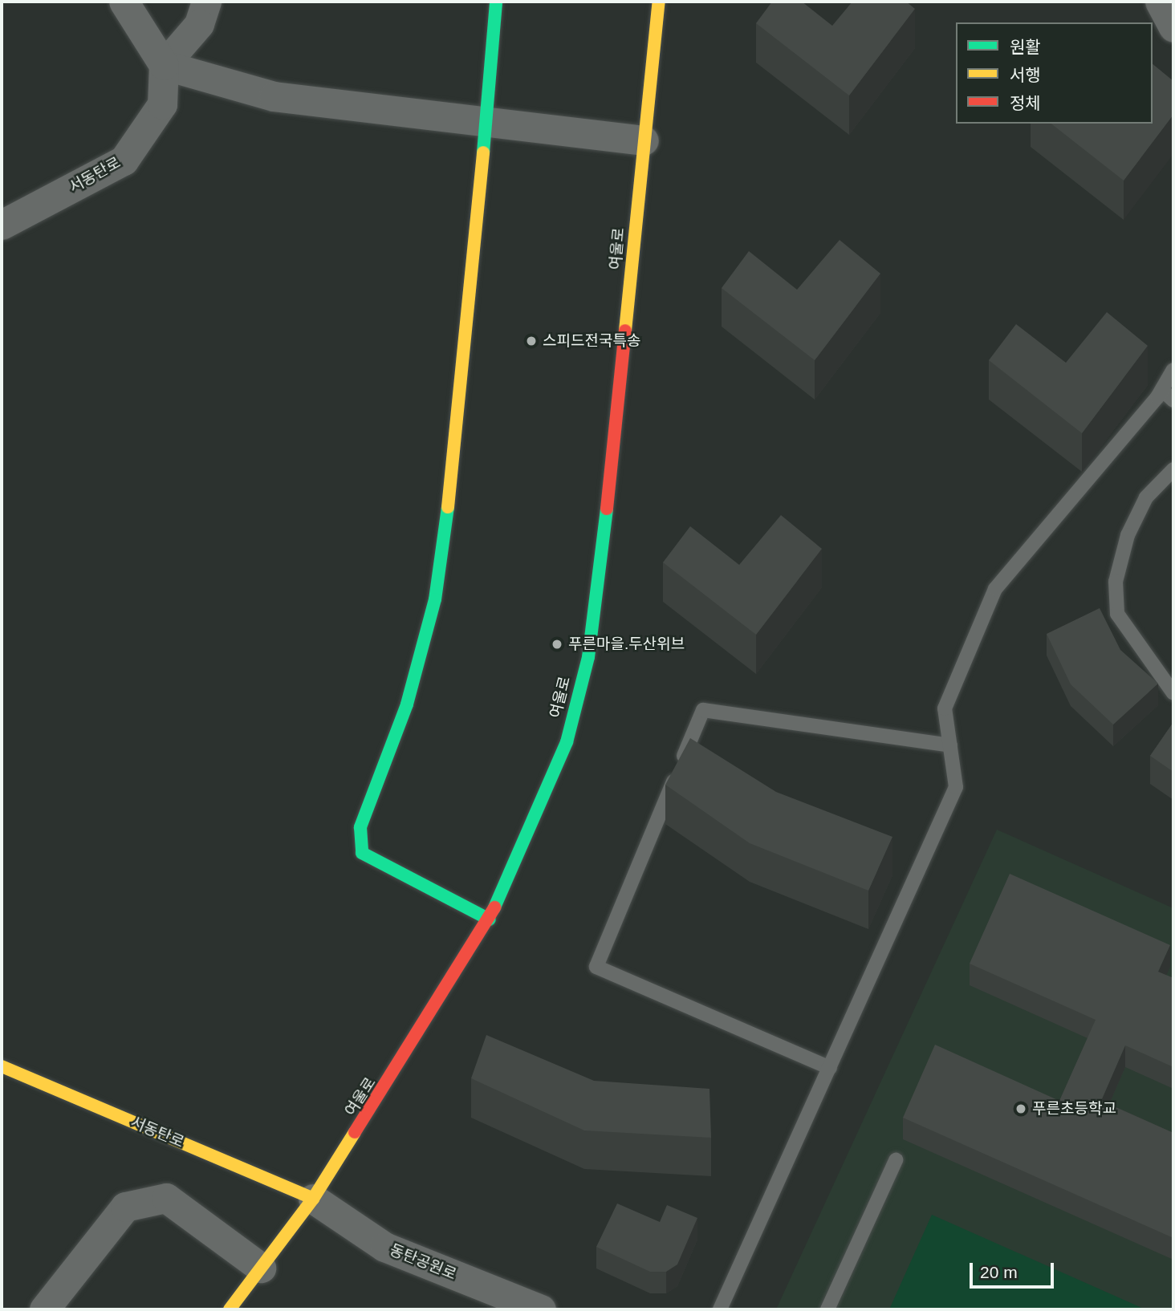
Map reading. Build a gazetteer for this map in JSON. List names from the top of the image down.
{
  "streets": {
    "street": ["서동탄로", "여울로", "동탄공원로"]
  },
  "crossings": [
    ["서동탄로", "여울로"],
    ["서동탄로", "동탄공원로"],
    ["여울로", "동탄공원로"]
  ],
  "places": ["스피드전국특송", "푸른마을.두산위브", "푸른초등학교"],
  "legend": ["원활", "서행", "정체"],
  "scale_bar": "20 m"
}
